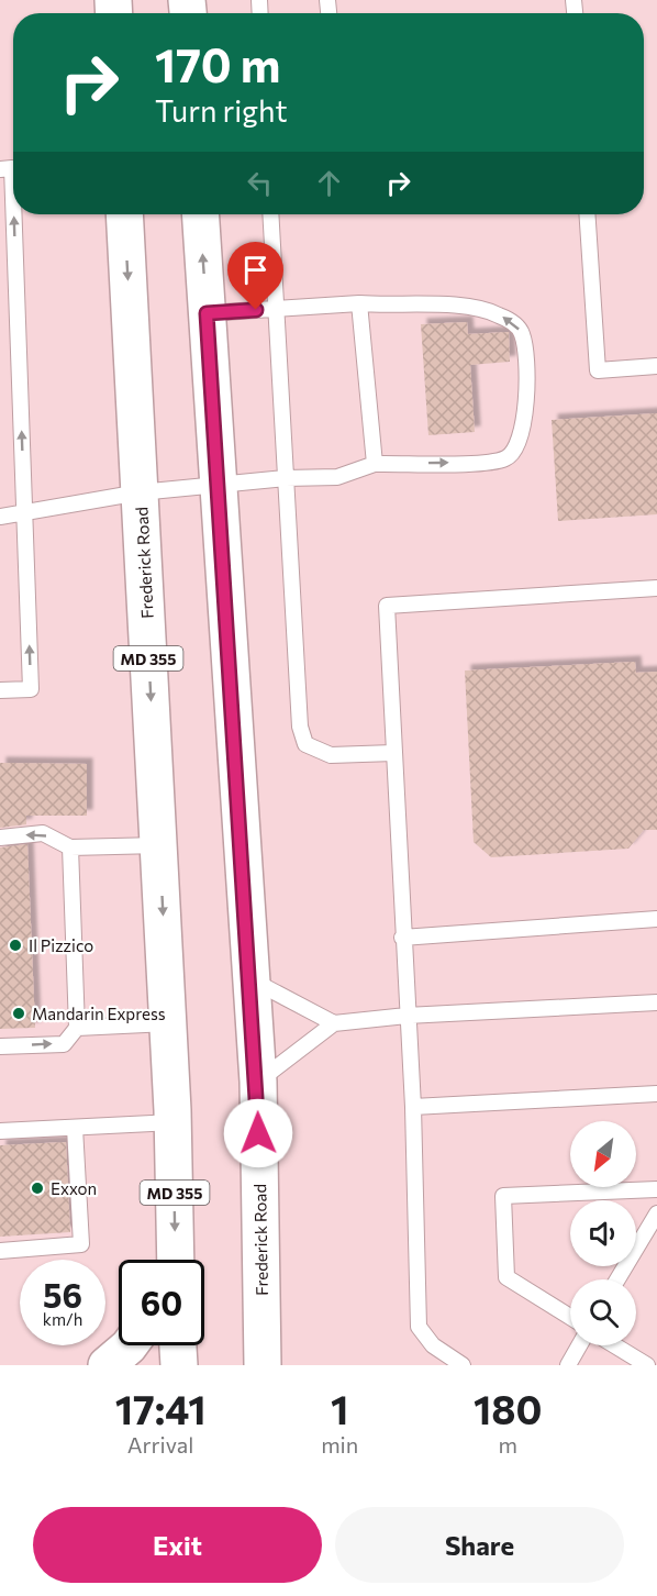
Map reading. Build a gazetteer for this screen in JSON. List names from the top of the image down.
{
  "streets": {
    "main road": ["Frederick Road", "MD 355"]
  },
  "places": ["Il Pizzico", "Mandarin Express", "Exxon"],
  "north": "bottom left",
  "page": {
    "turn": ["170 m", "Turn right"],
    "speed": "56 km/h",
    "limit": "60",
    "eta": [
      "17:41",
      "Arrival",
      "1",
      "min",
      "180",
      "m"
    ],
    "buttons": ["Exit", "Share"]
  }
}
